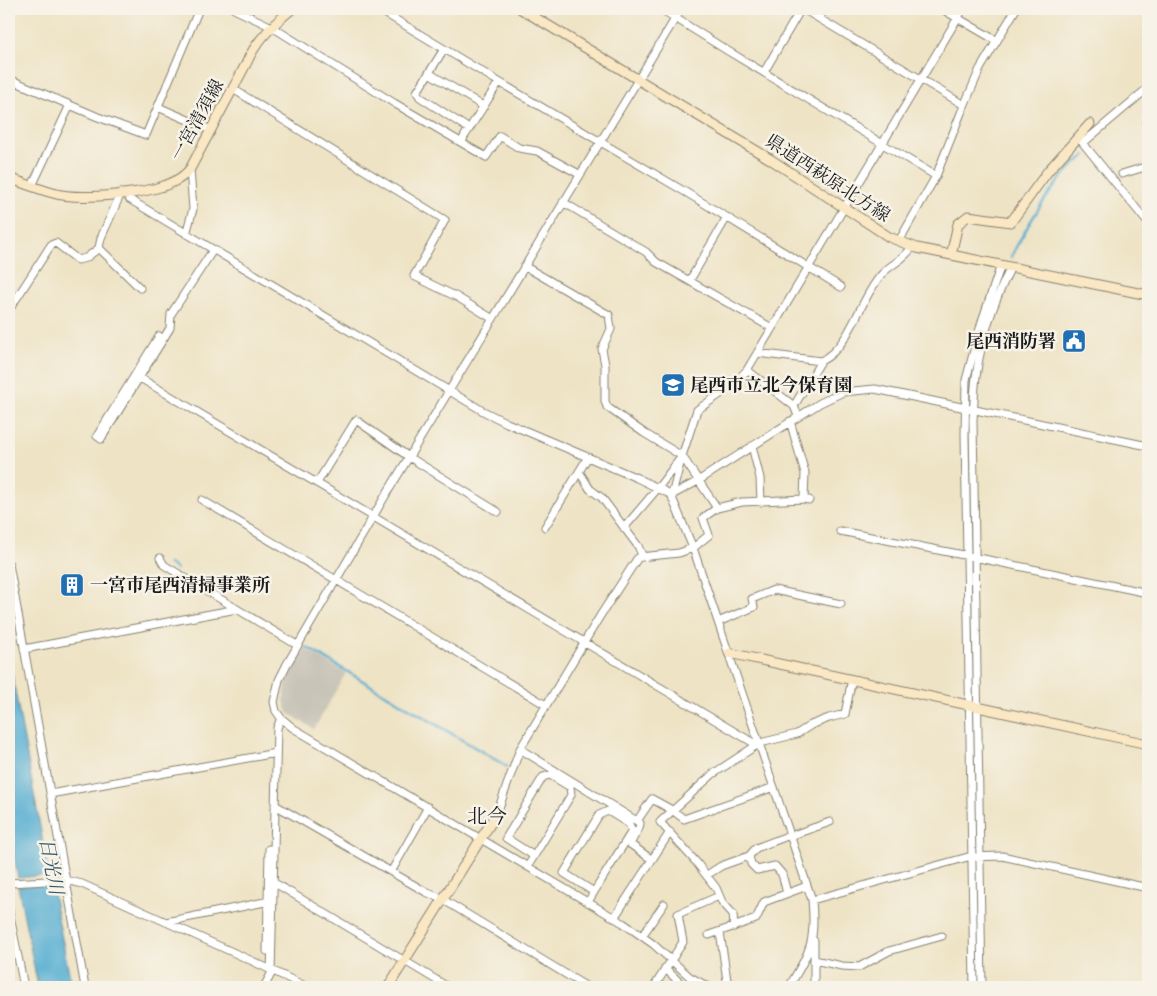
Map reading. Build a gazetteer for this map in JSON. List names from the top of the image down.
{
  "streets": {
    "main road": ["一宮清須線", "県道西萩原北方線"]
  },
  "districts": ["北今"],
  "water": ["日光川"],
  "places": {
    "public building": ["尾西消防署"],
    "school or university": ["尾西市立北今保育園"],
    "building": ["一宮市尾西清掃事業所"]
  }
}
